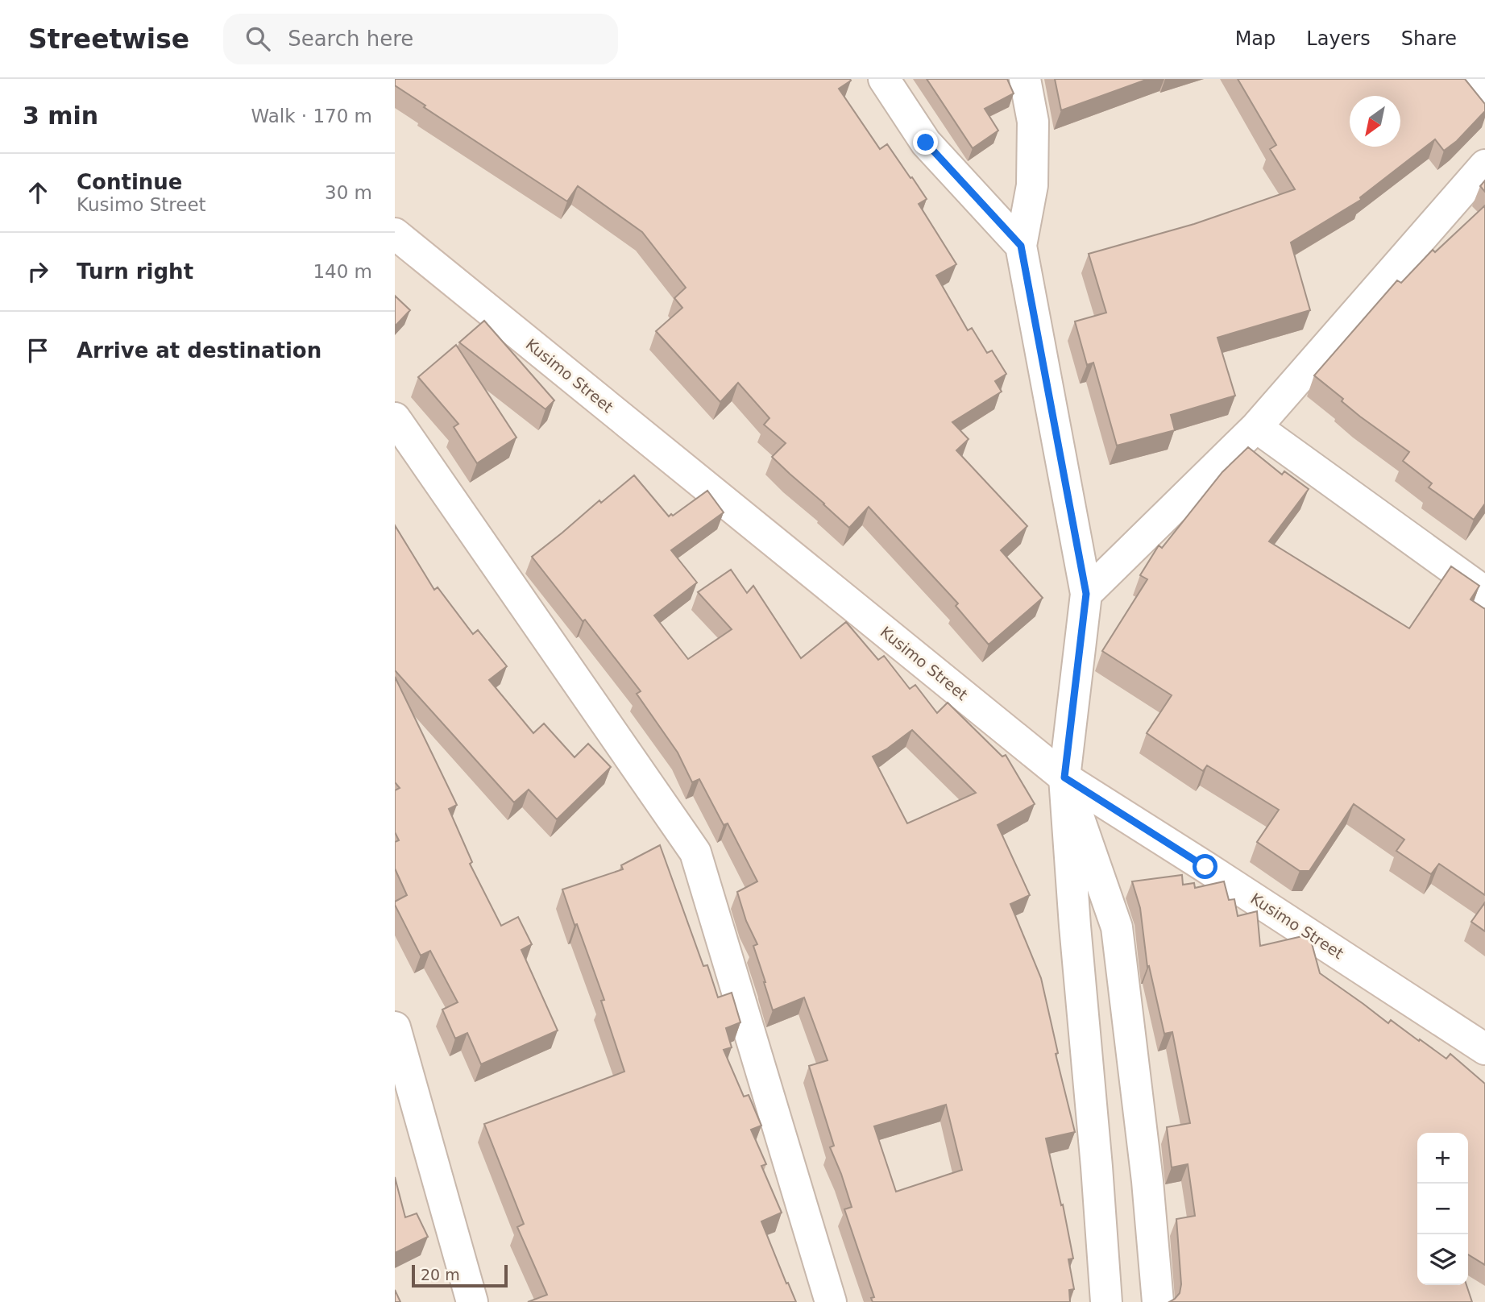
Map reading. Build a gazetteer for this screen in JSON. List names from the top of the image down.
{
  "streets": {
    "street": ["Kusimo Street"]
  },
  "scale_bar": "20 m",
  "north": "bottom left",
  "page": {
    "header": "Streetwise",
    "search": "Search here",
    "nav": ["Map", "Layers", "Share"],
    "heading": ["3 min", "Walk · 170 m"],
    "list": [
      ["Continue", "Kusimo Street", "30 m"],
      ["Turn right", "140 m"],
      "Arrive at destination"
    ],
    "map_buttons": ["+", "−"],
    "scale": "20 m"
  }
}
